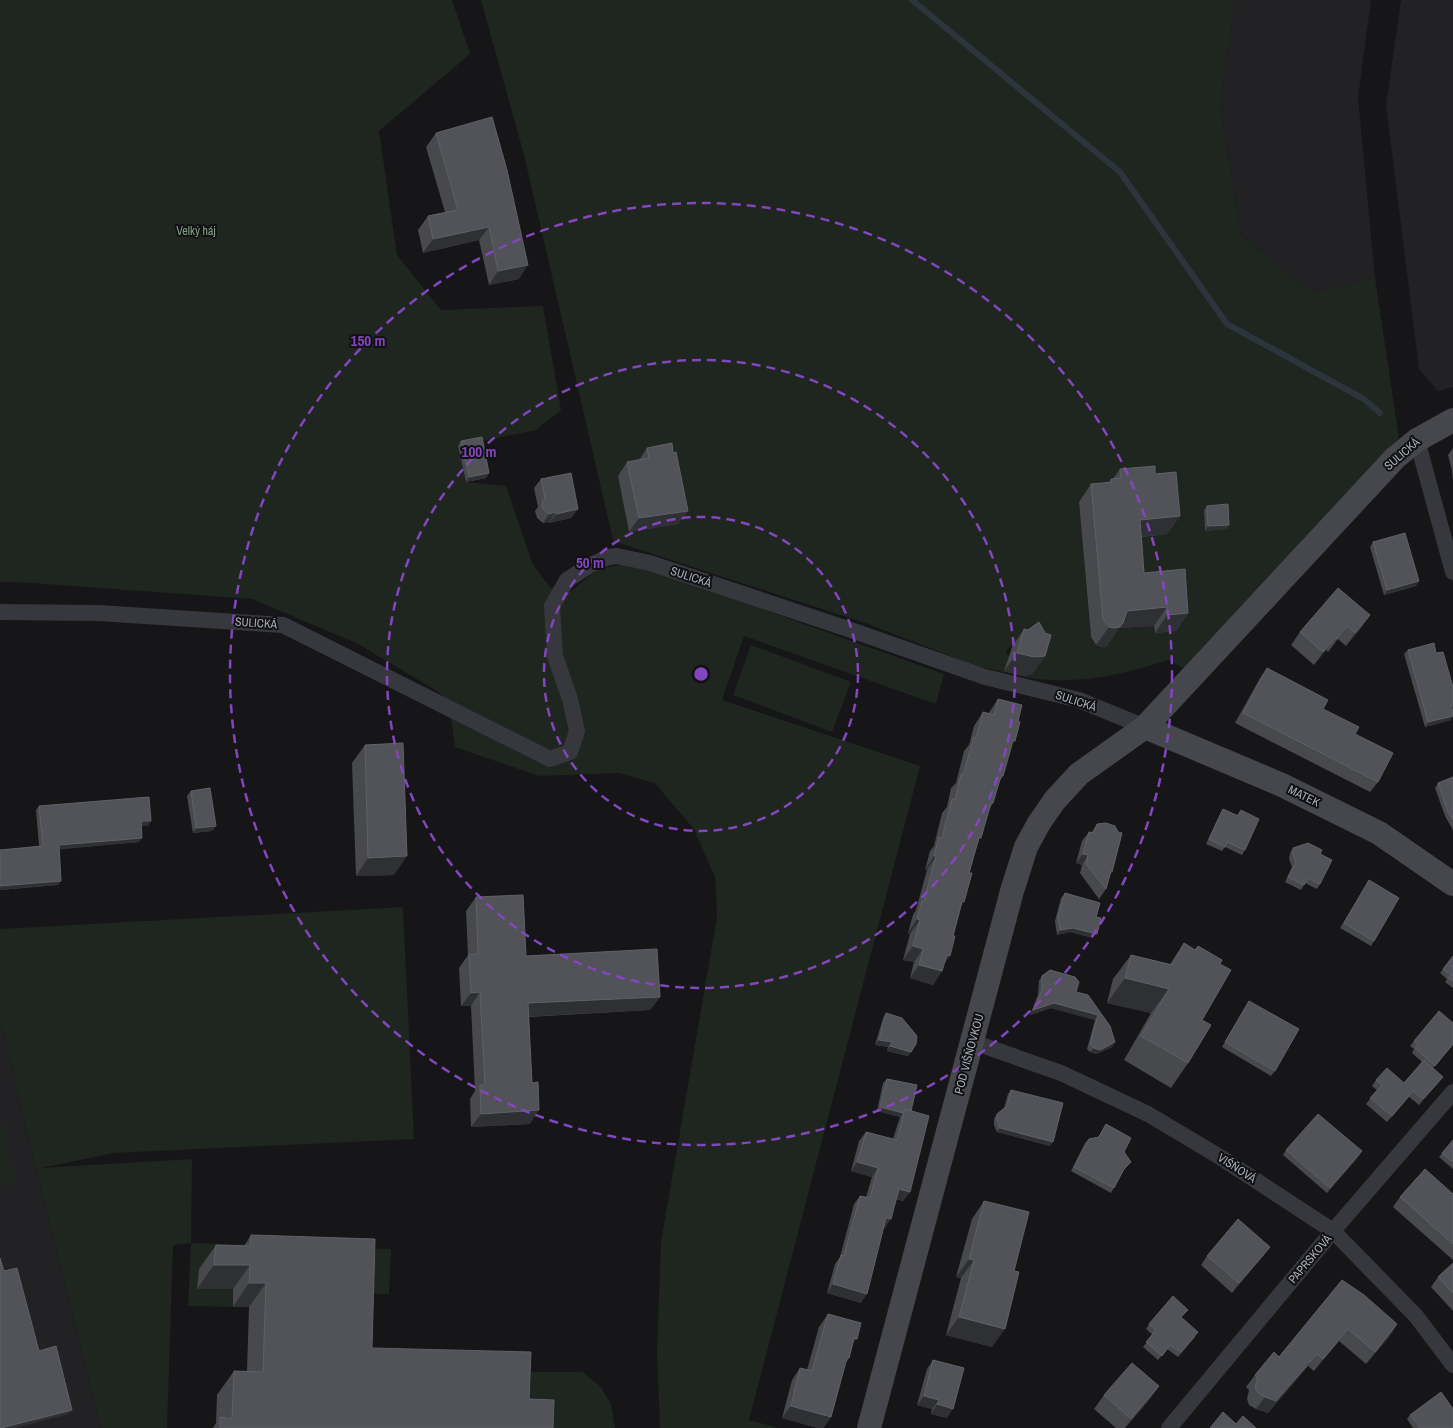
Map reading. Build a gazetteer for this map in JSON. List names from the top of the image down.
{
  "streets": {
    "street": [
      "SULICKÁ",
      "MATEK",
      "POD VIŠŇOVKOU",
      "VIŠŇOVÁ",
      "PAPRSKOVÁ"
    ]
  },
  "crossings": [
    ["SULICKÁ", "MATEK"],
    ["SULICKÁ", "POD VIŠŇOVKOU"],
    ["MATEK", "POD VIŠŇOVKOU"],
    ["POD VIŠŇOVKOU", "VIŠŇOVÁ"],
    ["VIŠŇOVÁ", "PAPRSKOVÁ"]
  ],
  "parks": ["Velký háj"],
  "rings": ["150 m", "100 m", "50 m"]
}
